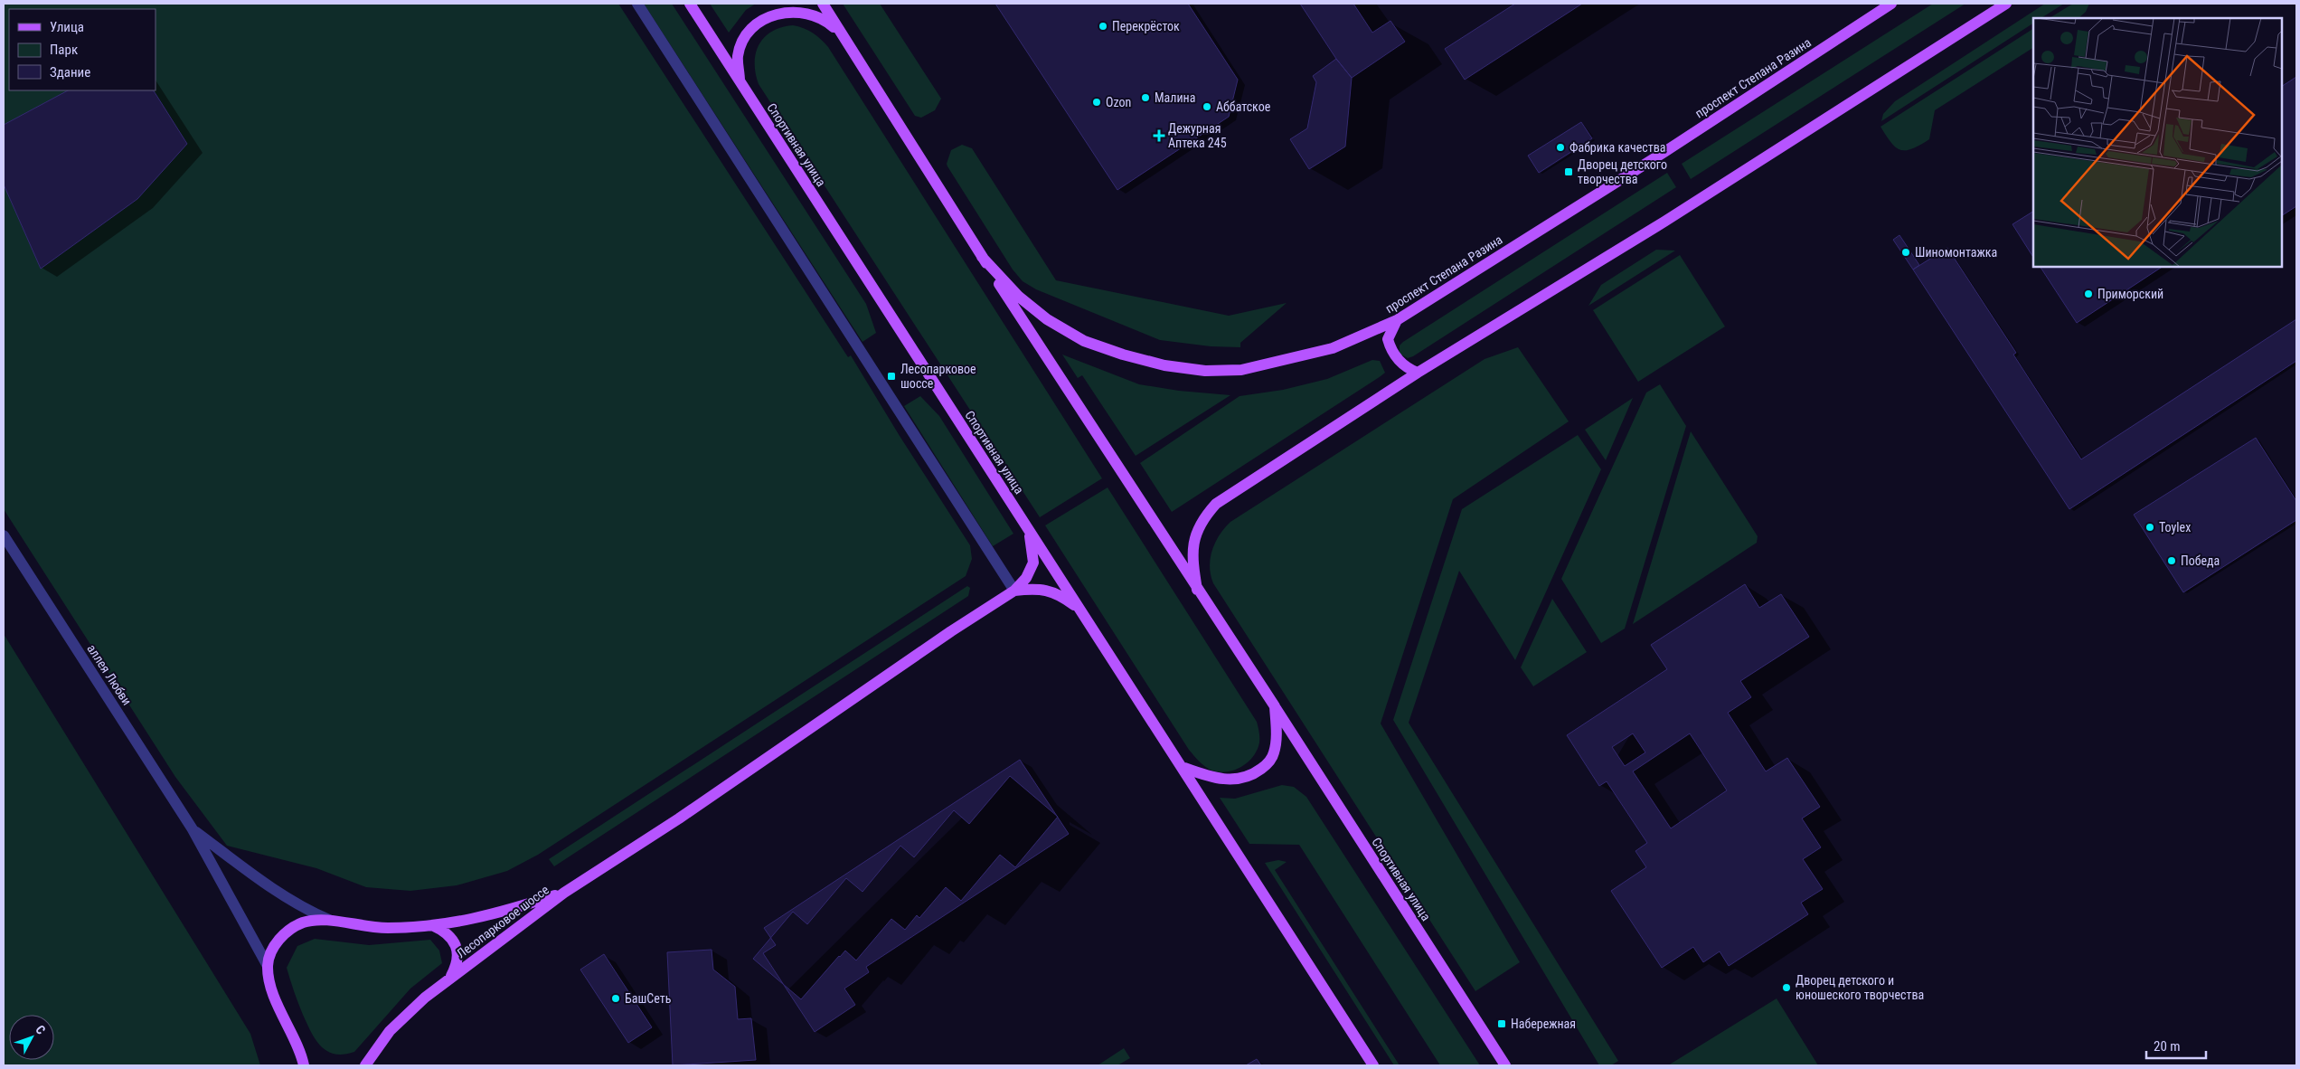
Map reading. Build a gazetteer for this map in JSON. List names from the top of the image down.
{
  "streets": {
    "main road": ["проспект Степана Разина", "Спортивная улица", "Лесопарковое шоссе"],
    "street": ["аллея Любви"]
  },
  "crossings": [
    ["проспект Степана Разина", "Спортивная улица"],
    ["аллея Любви", "Лесопарковое шоссе"]
  ],
  "places": {
    "other": [
      "Перекрёсток",
      "Малина",
      "Ozon",
      "Аббатское",
      "Фабрика качества",
      "Шиномонтажка",
      "Приморский",
      "Toylex",
      "Победа",
      "Дворец детского и юношеского творчества",
      "БашСеть"
    ],
    "health": ["Дежурная Аптека 245"],
    "transit": ["Дворец детского творчества", "Лесопарковое шоссе", "Набережная"]
  },
  "legend": ["Улица", "Парк", "Здание"],
  "scale_bar": "20 m",
  "north": "top right"
}
